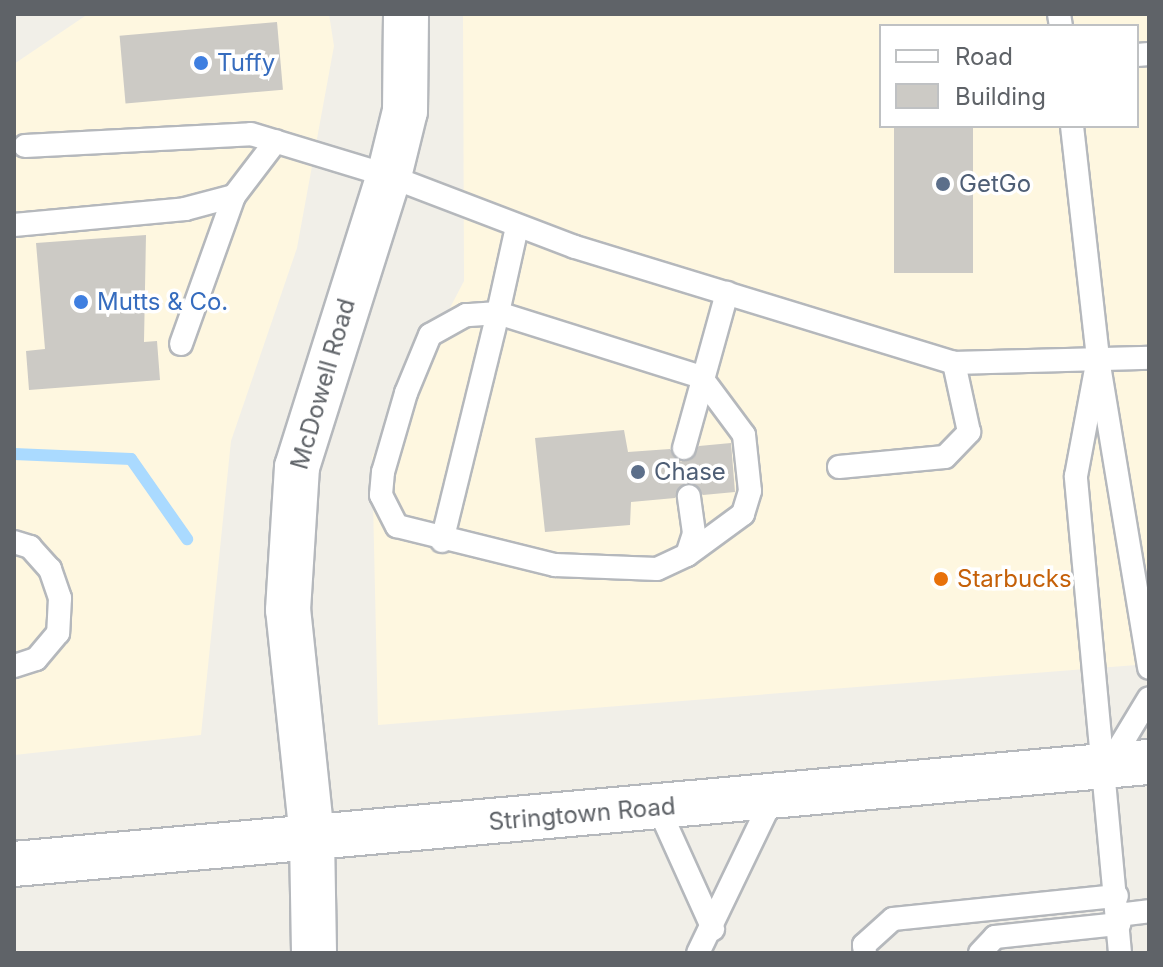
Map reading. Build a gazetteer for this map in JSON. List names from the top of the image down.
{
  "streets": {
    "main road": ["McDowell Road", "Stringtown Road"]
  },
  "crossings": [
    ["McDowell Road", "Stringtown Road"]
  ],
  "places": [
    "Tuffy",
    "GetGo",
    "Mutts & Co.",
    "Chase",
    "Starbucks"
  ],
  "legend": ["Road", "Building"]
}
